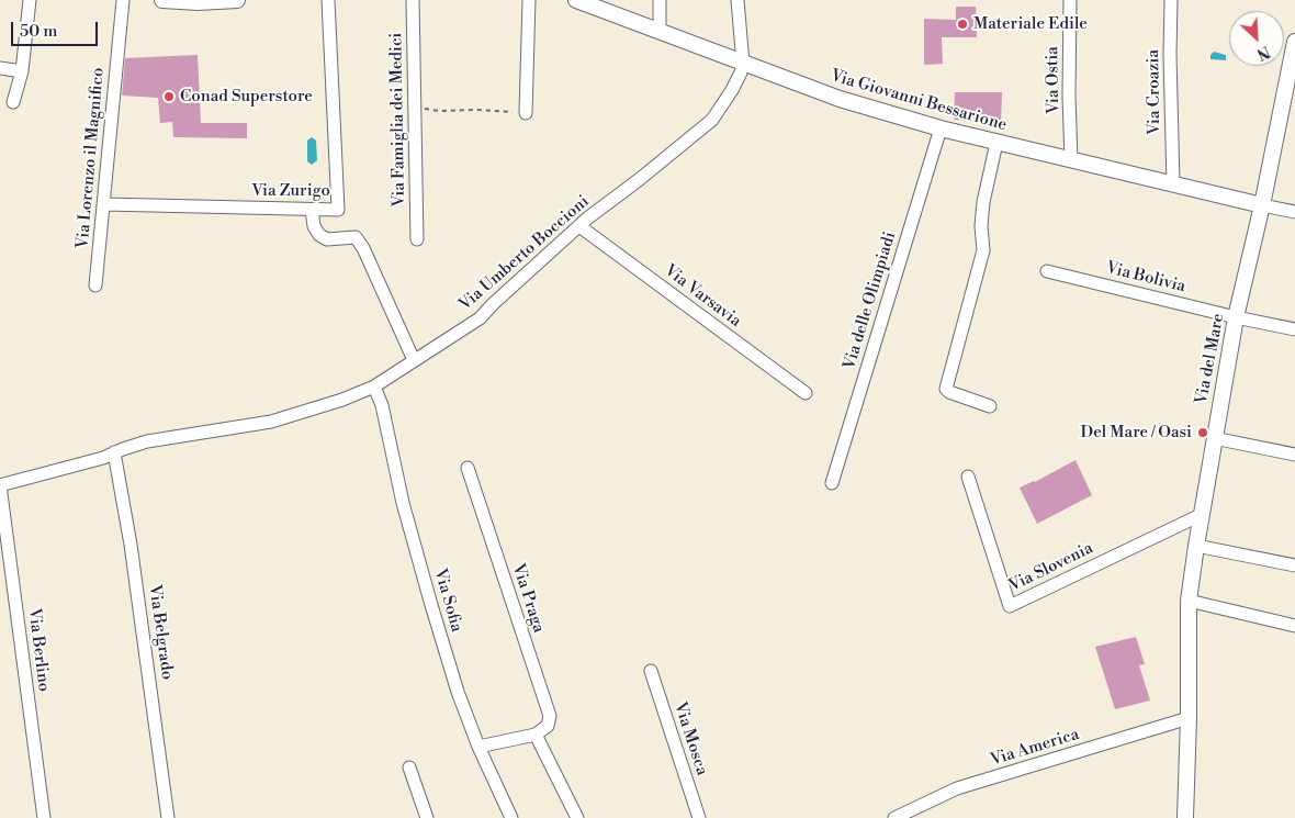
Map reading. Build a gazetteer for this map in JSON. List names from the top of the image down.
{
  "streets": {
    "street": [
      "Via Ostia",
      "Via Croazia",
      "Via Giovanni Bessarione",
      "Via Famiglia dei Medici",
      "Via Lorenzo il Magnifico",
      "Via Zurigo",
      "Via Umberto Boccioni",
      "Via Bolivia",
      "Via Varsavia",
      "Via delle Olimpiadi",
      "Via del Mare",
      "Via Slovenia",
      "Via Praga",
      "Via Sofia",
      "Via Belgrado",
      "Via Berlino",
      "Via Mosca",
      "Via America"
    ]
  },
  "crossings": [
    ["Via Ostia", "Via Giovanni Bessarione"],
    ["Via Croazia", "Via Giovanni Bessarione"],
    ["Via Giovanni Bessarione", "Via Umberto Boccioni"],
    ["Via Giovanni Bessarione", "Via delle Olimpiadi"],
    ["Via Giovanni Bessarione", "Via del Mare"],
    ["Via Lorenzo il Magnifico", "Via Zurigo"],
    ["Via Umberto Boccioni", "Via Varsavia"],
    ["Via Umberto Boccioni", "Via Sofia"],
    ["Via Umberto Boccioni", "Via Belgrado"],
    ["Via Umberto Boccioni", "Via Berlino"],
    ["Via Bolivia", "Via del Mare"],
    ["Via del Mare", "Via Slovenia"],
    ["Via del Mare", "Via America"]
  ],
  "places": ["Materiale Edile", "Conad Superstore", "Del Mare / Oasi"],
  "scale_bar": "50 m",
  "north": "bottom right"
}
